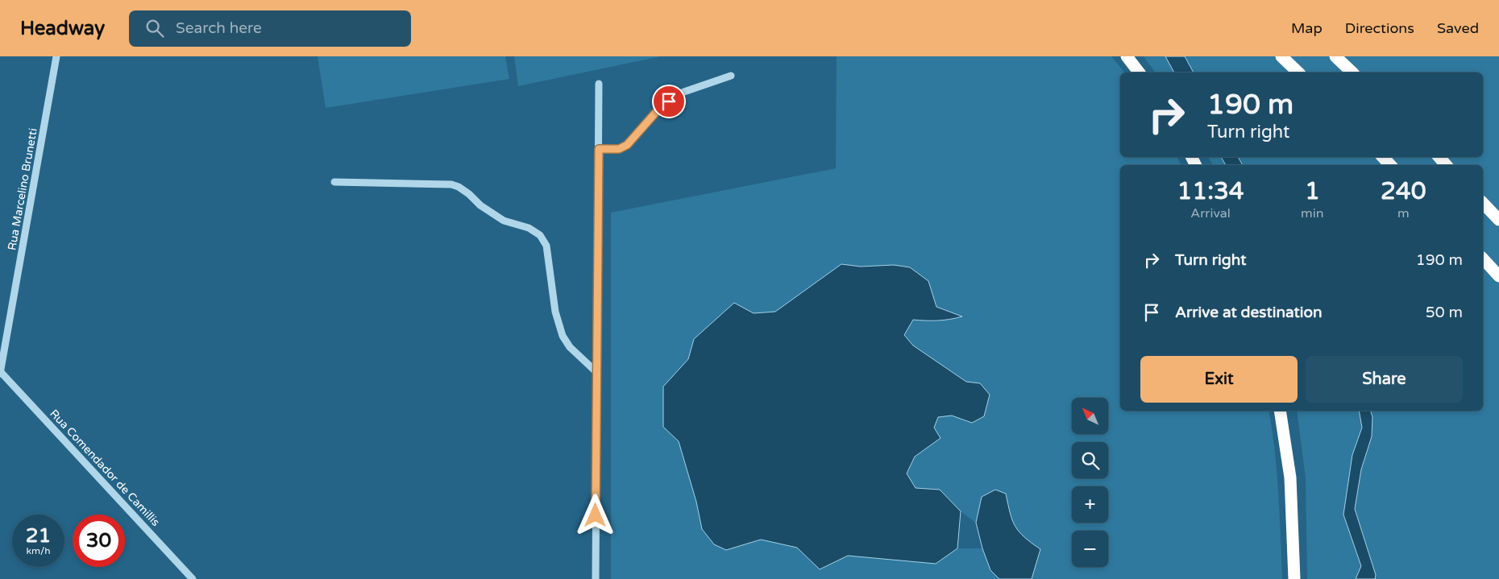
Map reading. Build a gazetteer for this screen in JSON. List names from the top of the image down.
{
  "streets": {
    "street": ["Rua Marcelino Brunetti", "Rua Comendador de Camillis"]
  },
  "crossings": [
    ["Rua Marcelino Brunetti", "Rua Comendador de Camillis"]
  ],
  "north": "top left",
  "page": {
    "header": "Headway",
    "search": "Search here",
    "nav": ["Map", "Directions", "Saved"],
    "turn": ["190 m", "Turn right"],
    "eta": [
      "11:34",
      "Arrival",
      "1",
      "min",
      "240",
      "m"
    ],
    "list": [
      {
        "name": "Turn right",
        "value": "190 m"
      },
      {
        "name": "Arrive at destination",
        "value": "50 m"
      }
    ],
    "buttons": ["Exit", "Share"],
    "map_buttons": ["+", "−"],
    "speed": "21 km/h",
    "limit": "30"
  }
}
